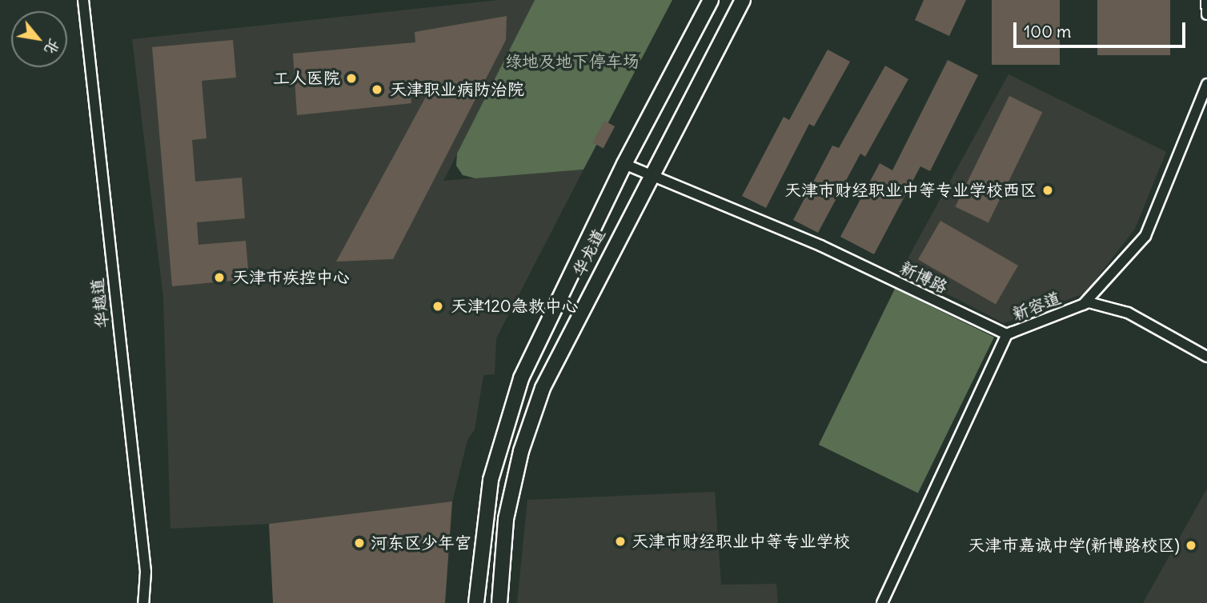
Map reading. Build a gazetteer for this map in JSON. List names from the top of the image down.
{
  "streets": {
    "main road": ["华龙道"],
    "street": ["新博路", "华越道", "新容道"]
  },
  "crossings": [
    ["华龙道", "新博路"],
    ["新博路", "新容道"]
  ],
  "parks": ["绿地及地下停车场"],
  "places": [
    "工人医院",
    "天津职业病防治院",
    "天津市财经职业中等专业学校西区",
    "天津市疾控中心",
    "天津120急救中心",
    "天津市财经职业中等专业学校",
    "河东区少年宫",
    "天津市嘉诚中学(新博路校区)"
  ],
  "scale_bar": "100 m",
  "north": "bottom right"
}
